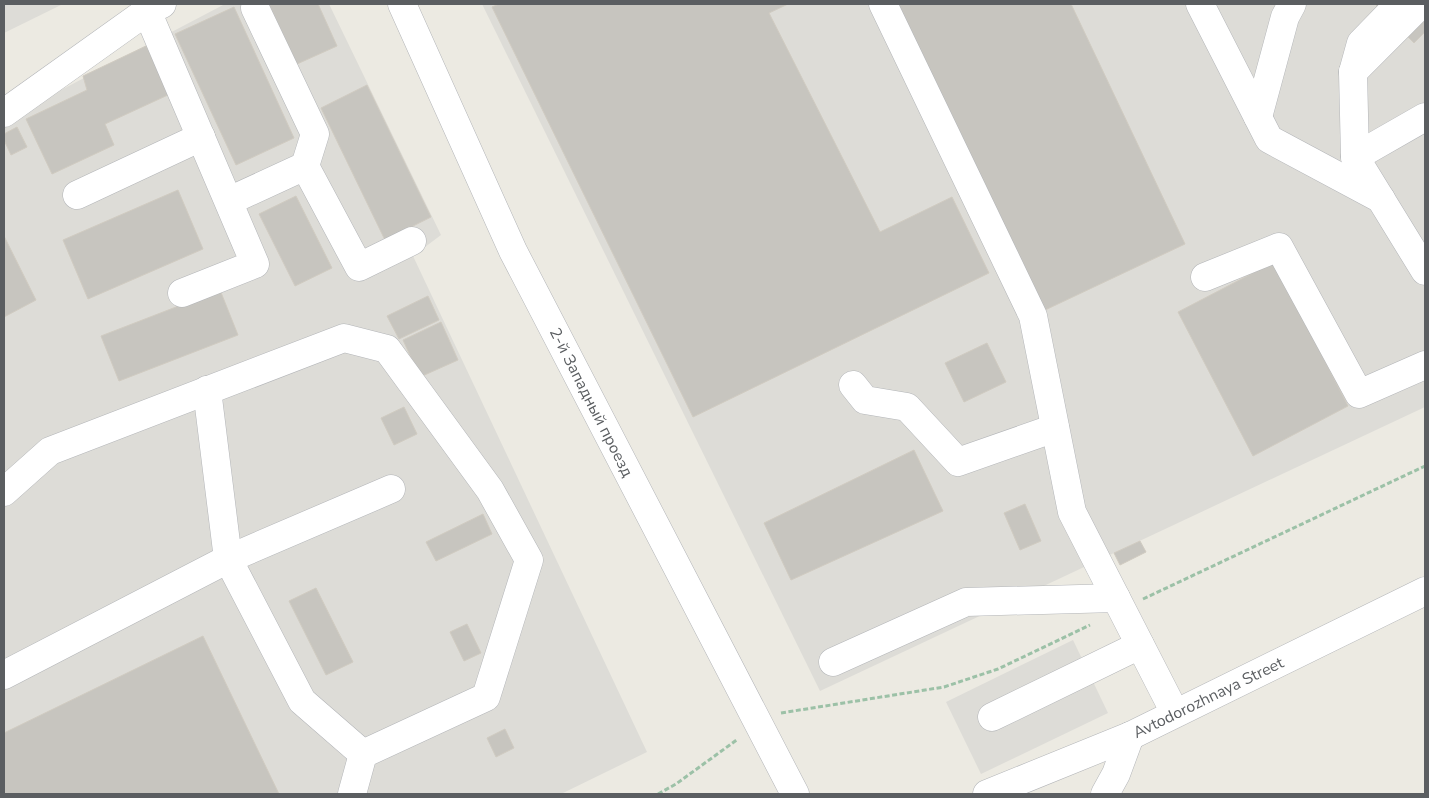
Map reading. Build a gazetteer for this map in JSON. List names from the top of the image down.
{
  "streets": {
    "street": ["2-й Западный проезд", "Avtodorozhnaya Street"]
  }
}
